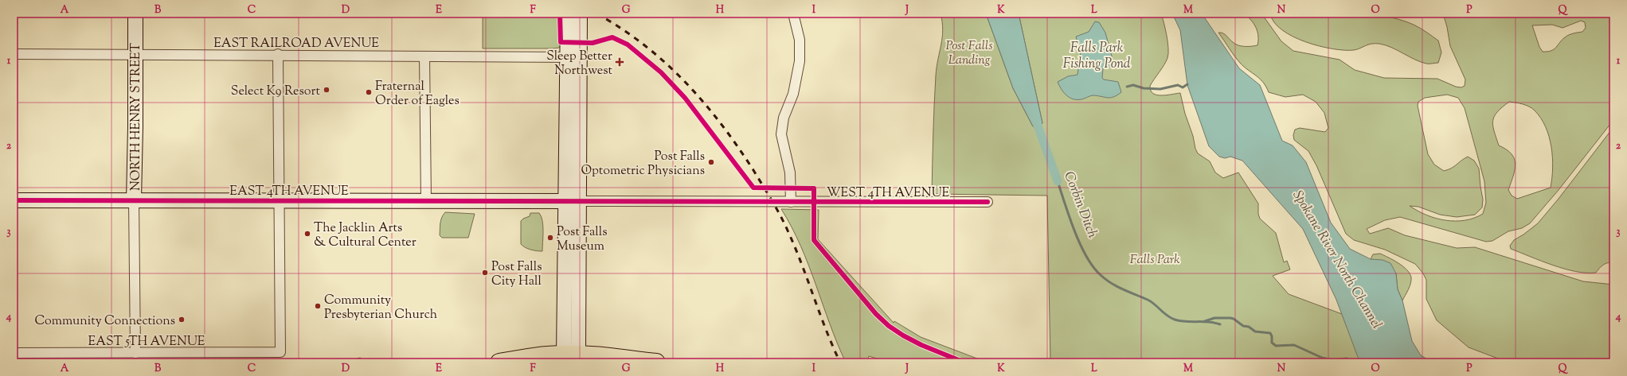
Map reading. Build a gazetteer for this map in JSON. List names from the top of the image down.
{
  "streets": {
    "street": [
      "EAST RAILROAD AVENUE",
      "NORTH HENRY STREET",
      "EAST 4TH AVENUE",
      "WEST 4TH AVENUE",
      "EAST 5TH AVENUE"
    ]
  },
  "crossings": [
    ["EAST RAILROAD AVENUE", "NORTH HENRY STREET"],
    ["NORTH HENRY STREET", "EAST 4TH AVENUE"],
    ["NORTH HENRY STREET", "EAST 5TH AVENUE"],
    ["EAST 4TH AVENUE", "WEST 4TH AVENUE"],
    ["EAST 4TH AVENUE", "EAST 5TH AVENUE"]
  ],
  "water": ["Falls Park Fishing Pond", "Corbin Ditch", "Spokane River North Channel"],
  "parks": ["Post Falls Landing", "Falls Park"],
  "places": {
    "health": ["Sleep Better Northwest"],
    "other": [
      "Select K9 Resort",
      "Fraternal Order of Eagles",
      "Post Falls Optometric Physicians",
      "The Jacklin Arts & Cultural Center",
      "Post Falls Museum",
      "Post Falls City Hall",
      "Community Presbyterian Church",
      "Community Connections"
    ]
  },
  "grid": {
    "columns": [
      "A",
      "B",
      "C",
      "D",
      "E",
      "F",
      "G",
      "H",
      "I",
      "J",
      "K",
      "L",
      "M",
      "N",
      "O",
      "P",
      "Q"
    ],
    "rows": [
      "1",
      "2",
      "3",
      "4"
    ]
  }
}
